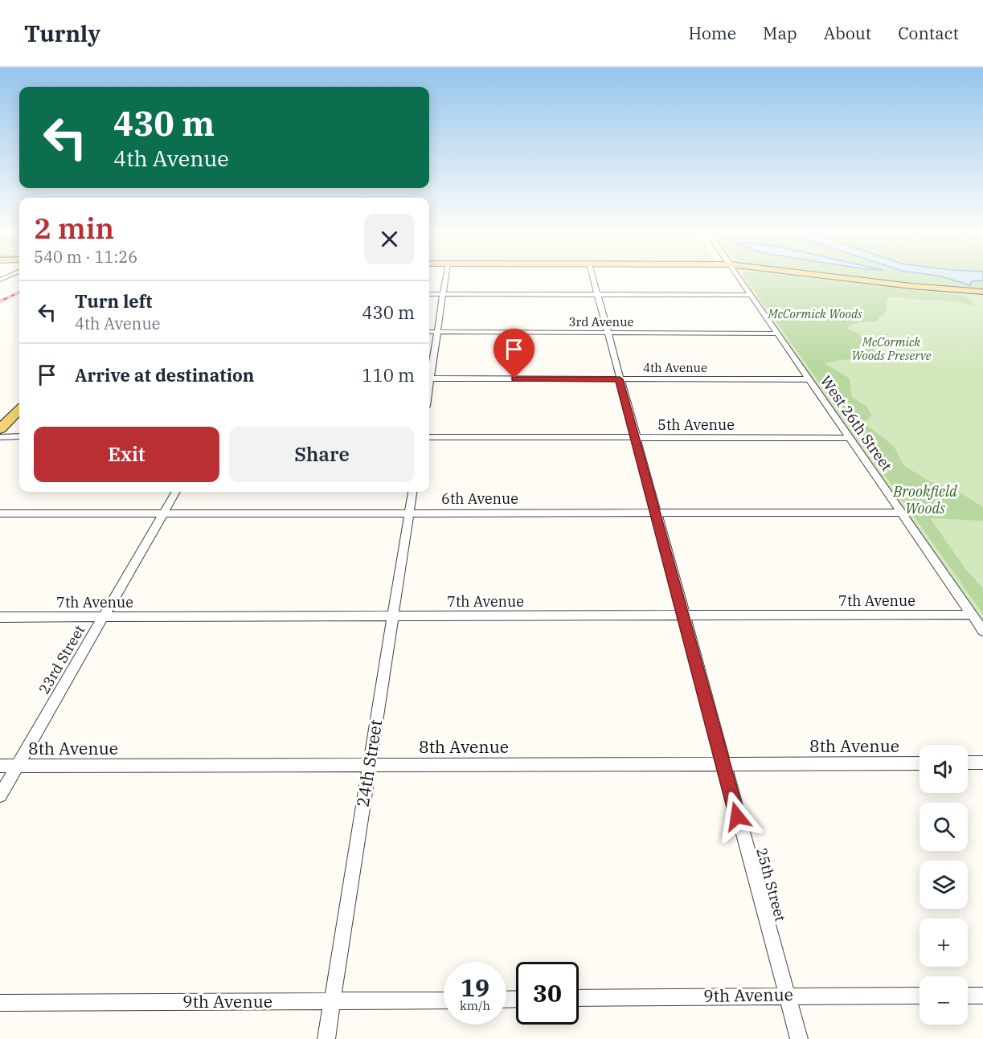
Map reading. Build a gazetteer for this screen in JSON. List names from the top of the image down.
{
  "streets": {
    "street": [
      "3rd Avenue",
      "4th Avenue",
      "West 26th Street",
      "5th Avenue",
      "6th Avenue",
      "7th Avenue",
      "23rd Street",
      "8th Avenue",
      "24th Street",
      "25th Street",
      "9th Avenue"
    ]
  },
  "crossings": [
    ["3rd Avenue", "West 26th Street"],
    ["3rd Avenue", "25th Street"],
    ["4th Avenue", "West 26th Street"],
    ["4th Avenue", "25th Street"],
    ["West 26th Street", "5th Avenue"],
    ["West 26th Street", "6th Avenue"],
    ["West 26th Street", "7th Avenue"],
    ["5th Avenue", "25th Street"],
    ["6th Avenue", "23rd Street"],
    ["6th Avenue", "24th Street"],
    ["6th Avenue", "25th Street"],
    ["7th Avenue", "23rd Street"],
    ["7th Avenue", "24th Street"],
    ["7th Avenue", "25th Street"],
    ["23rd Street", "8th Avenue"],
    ["8th Avenue", "24th Street"],
    ["8th Avenue", "25th Street"],
    ["24th Street", "9th Avenue"],
    ["25th Street", "9th Avenue"]
  ],
  "parks": ["McCormick Woods", "McCormick Woods Preserve", "Brookfield Woods"],
  "page": {
    "header": "Turnly",
    "nav": [
      "Home",
      "Map",
      "About",
      "Contact"
    ],
    "turn": ["430 m", "4th Avenue"],
    "heading": ["2 min", "540 m · 11:26"],
    "list": [
      {
        "name": "Turn left",
        "note": "4th Avenue",
        "value": "430 m"
      },
      {
        "name": "Arrive at destination",
        "value": "110 m"
      }
    ],
    "buttons": ["Exit", "Share"],
    "map_buttons": ["+", "−"],
    "speed": "19 km/h",
    "limit": "30"
  }
}
